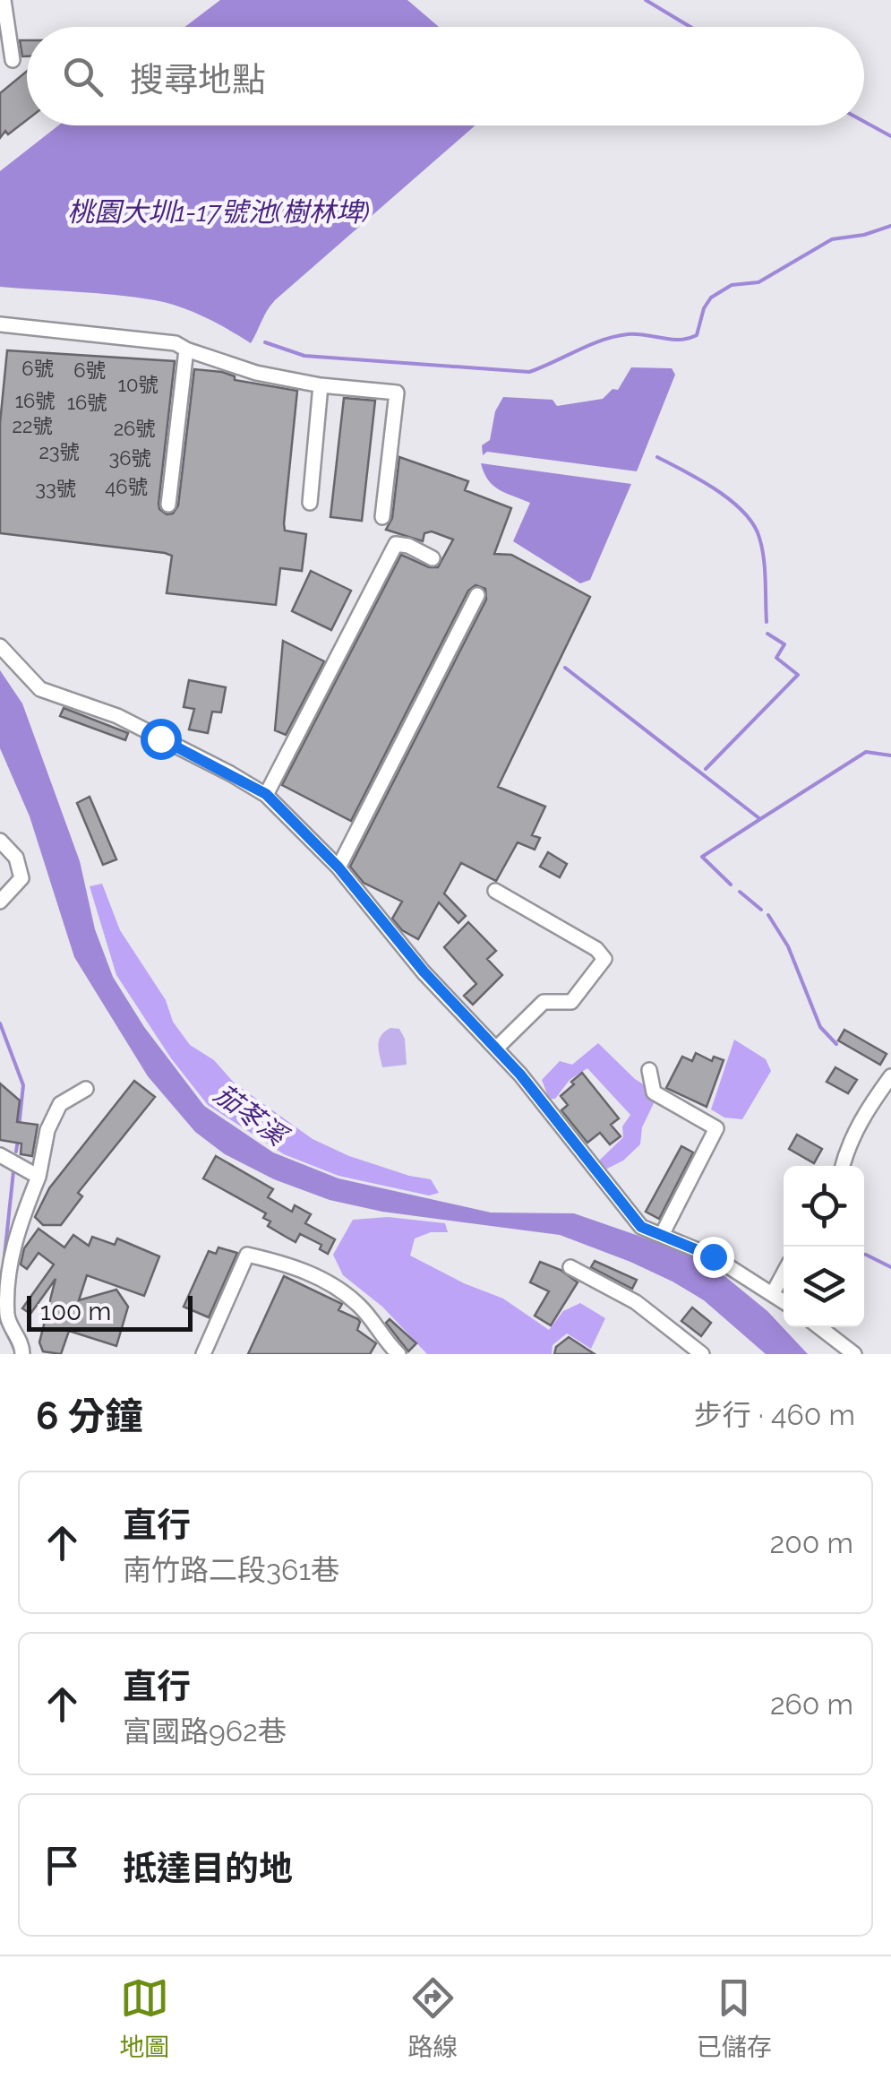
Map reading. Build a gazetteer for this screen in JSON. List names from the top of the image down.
{
  "water": ["桃園大圳1-17號池(樹林埤)", "茄苳溪"],
  "house_numbers": [
    "6號",
    "6號",
    "10號",
    "16號",
    "16號",
    "22號",
    "26號",
    "23號",
    "36號",
    "46號",
    "33號"
  ],
  "scale_bar": "100 m",
  "page": {
    "search": "搜尋地點",
    "scale": "100 m",
    "heading": ["6 分鐘", "步行 · 460 m"],
    "list": [
      ["直行", "南竹路二段361巷", "200 m"],
      ["直行", "富國路962巷", "260 m"],
      "抵達目的地"
    ],
    "nav": ["地圖", "路線", "已儲存"]
  }
}
